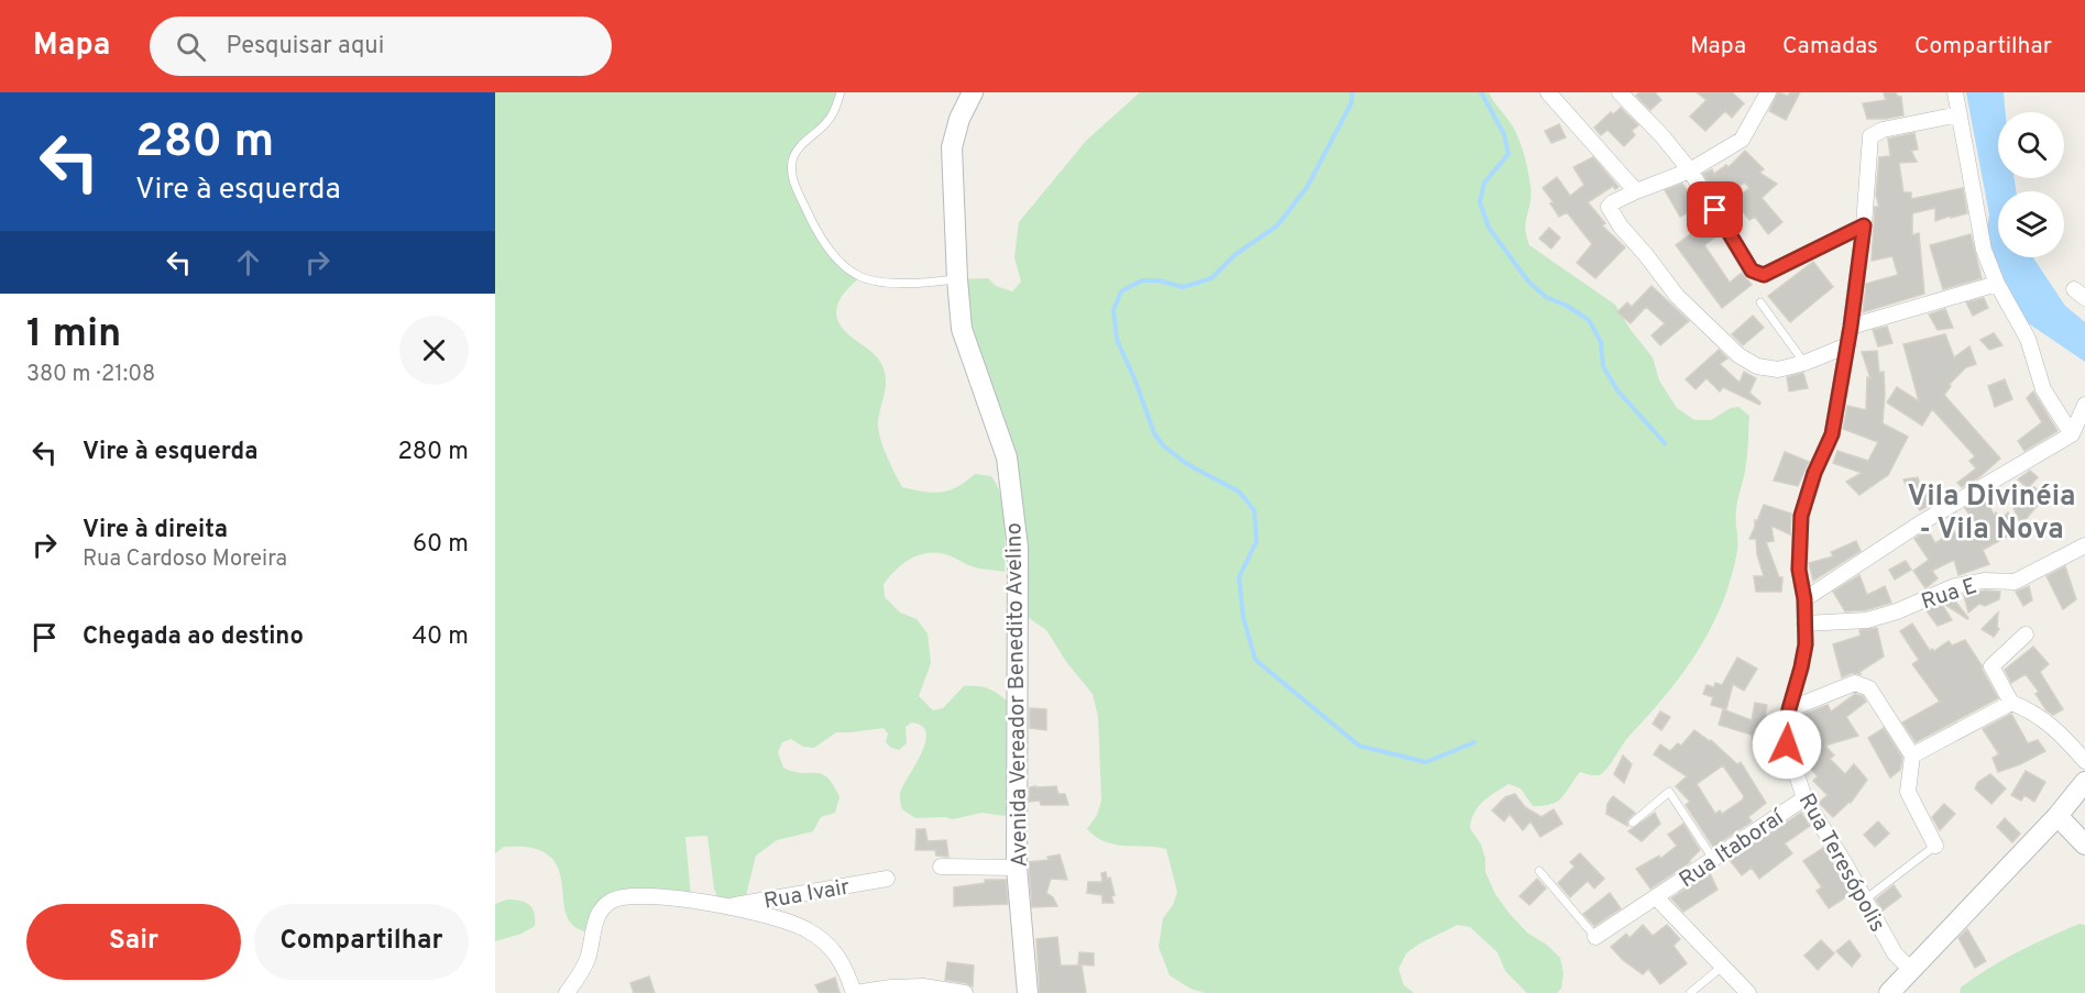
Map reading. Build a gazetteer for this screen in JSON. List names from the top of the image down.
{
  "streets": {
    "main road": ["Avenida Vereador Benedito Avelino"],
    "street": [
      "Rua E",
      "Rua Itaboraí",
      "Rua Teresópolis",
      "Rua Ivair"
    ]
  },
  "crossings": [
    ["Rua E", "Rua Teresópolis"],
    ["Rua Itaboraí", "Rua Teresópolis"]
  ],
  "districts": ["Vila Divinéia - Vila Nova"],
  "page": {
    "header": "Mapa",
    "search": "Pesquisar aqui",
    "nav": ["Mapa", "Camadas", "Compartilhar"],
    "turn": ["280 m", "Vire à esquerda"],
    "heading": ["1 min", "380 m · 21:08"],
    "list": [
      {
        "name": "Vire à esquerda",
        "value": "280 m"
      },
      {
        "name": "Vire à direita",
        "note": "Rua Cardoso Moreira",
        "value": "60 m"
      },
      {
        "name": "Chegada ao destino",
        "value": "40 m"
      }
    ],
    "buttons": ["Sair", "Compartilhar"]
  }
}
